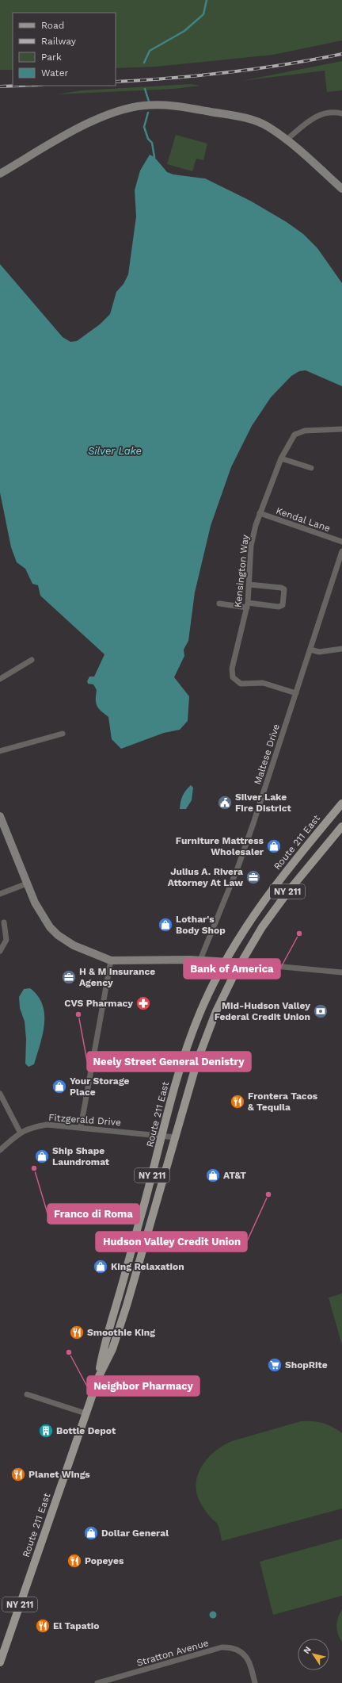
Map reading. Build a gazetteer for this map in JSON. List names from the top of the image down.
{
  "streets": {
    "main road": ["Route 211 East", "NY 211"],
    "street": [
      "Kendal Lane",
      "Kensington Way",
      "Maltese Drive",
      "Fitzgerald Drive",
      "Stratton Avenue"
    ]
  },
  "crossings": [
    ["Kendal Lane", "Kensington Way"],
    ["Kensington Way", "Maltese Drive"],
    ["Route 211 East", "Fitzgerald Drive"]
  ],
  "water": ["Silver Lake"],
  "places": {
    "public building": ["Silver Lake Fire District"],
    "shop": [
      "Furniture Mattress Wholesaler",
      "Lothar's Body Shop",
      "Your Storage Place",
      "Ship Shape Laundromat",
      "AT&T",
      "King Relaxation",
      "Dollar General"
    ],
    "office": ["Julius A. Rivera Attorney At Law", "H & M Insurance Agency"],
    "other": [
      "Bank of America",
      "Neely Street General Denistry",
      "Franco di Roma",
      "Hudson Valley Credit Union",
      "Neighbor Pharmacy"
    ],
    "pharmacy": ["CVS Pharmacy"],
    "bank": ["Mid-Hudson Valley Federal Credit Union"],
    "restaurant": [
      "Frontera Tacos & Tequila",
      "Smoothie King",
      "Planet Wings",
      "Popeyes",
      "El Tapatio"
    ],
    "supermarket": ["ShopRite"],
    "building": ["Bottle Depot"]
  },
  "legend": [
    "Road",
    "Railway",
    "Park",
    "Water"
  ],
  "north": "top left"
}
